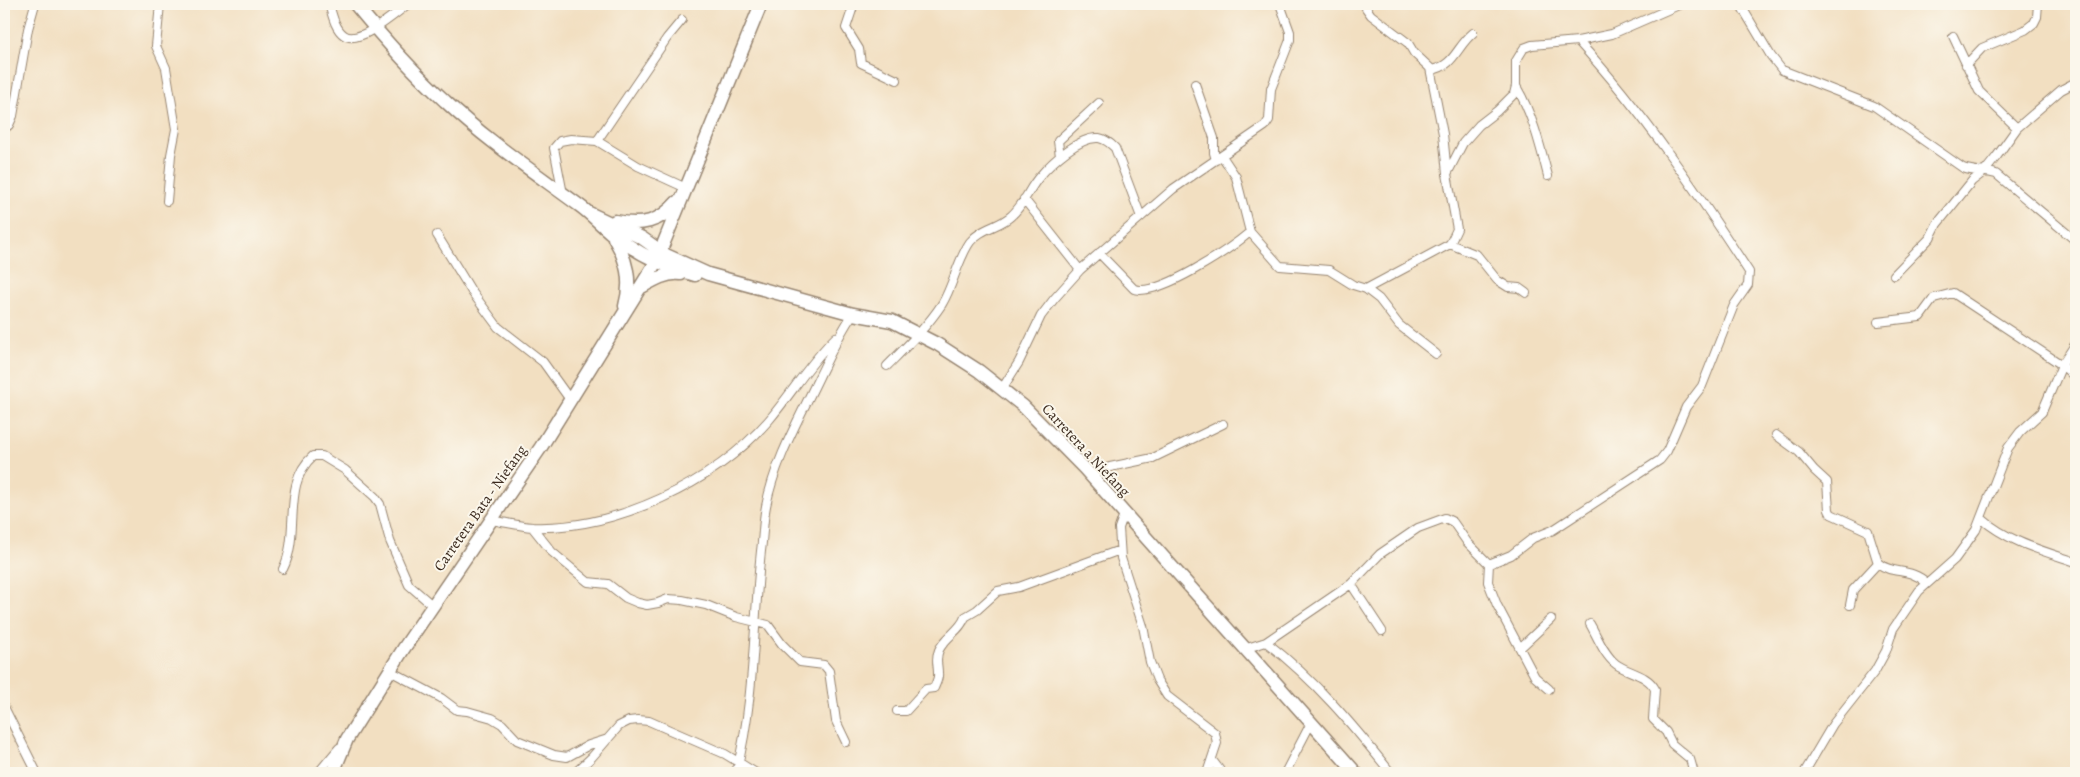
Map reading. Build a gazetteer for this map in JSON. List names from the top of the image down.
{
  "streets": {
    "main road": ["Carretera a Niefang", "Carretera Bata - Niefang"]
  }
}
